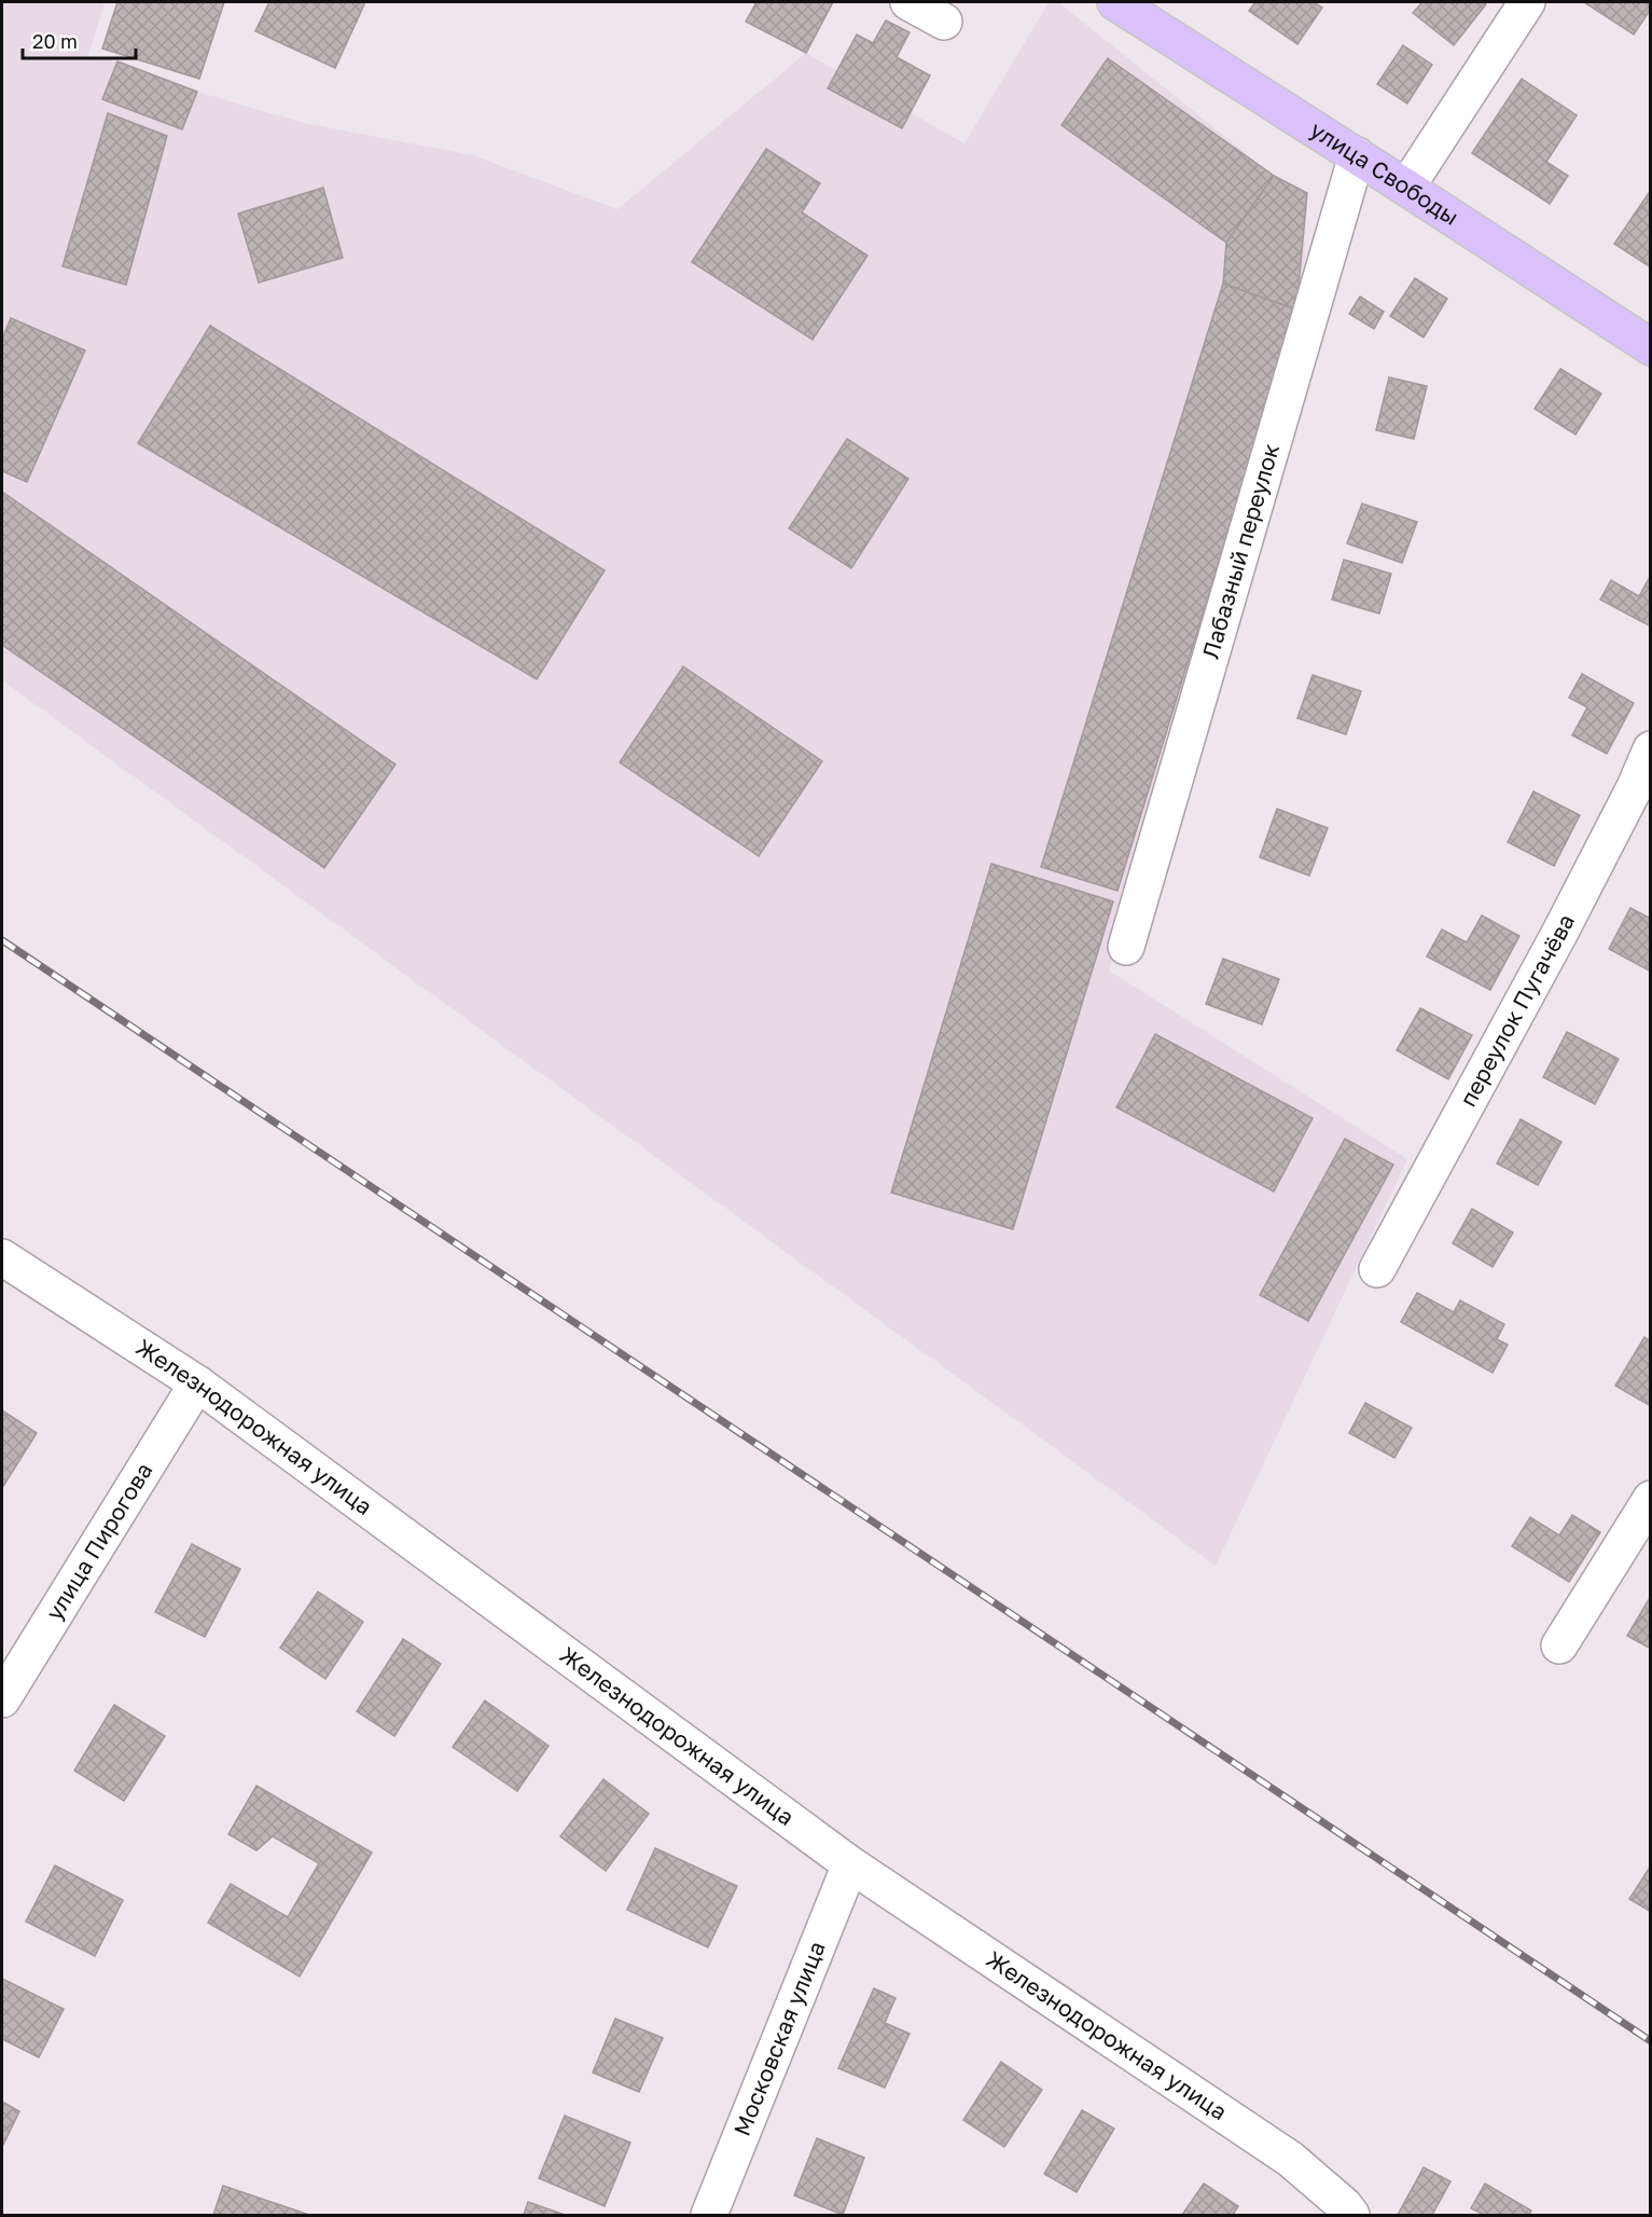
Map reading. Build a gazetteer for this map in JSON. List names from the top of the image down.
{
  "streets": {
    "main road": ["улица Свободы"],
    "street": [
      "Лабазный переулок",
      "переулок Пугачёва",
      "Железнодорожная улица",
      "улица Пирогова",
      "Московская улица"
    ]
  },
  "crossings": [
    ["улица Свободы", "Лабазный переулок"],
    ["Железнодорожная улица", "улица Пирогова"],
    ["Железнодорожная улица", "Московская улица"]
  ],
  "scale_bar": "20 m"
}
